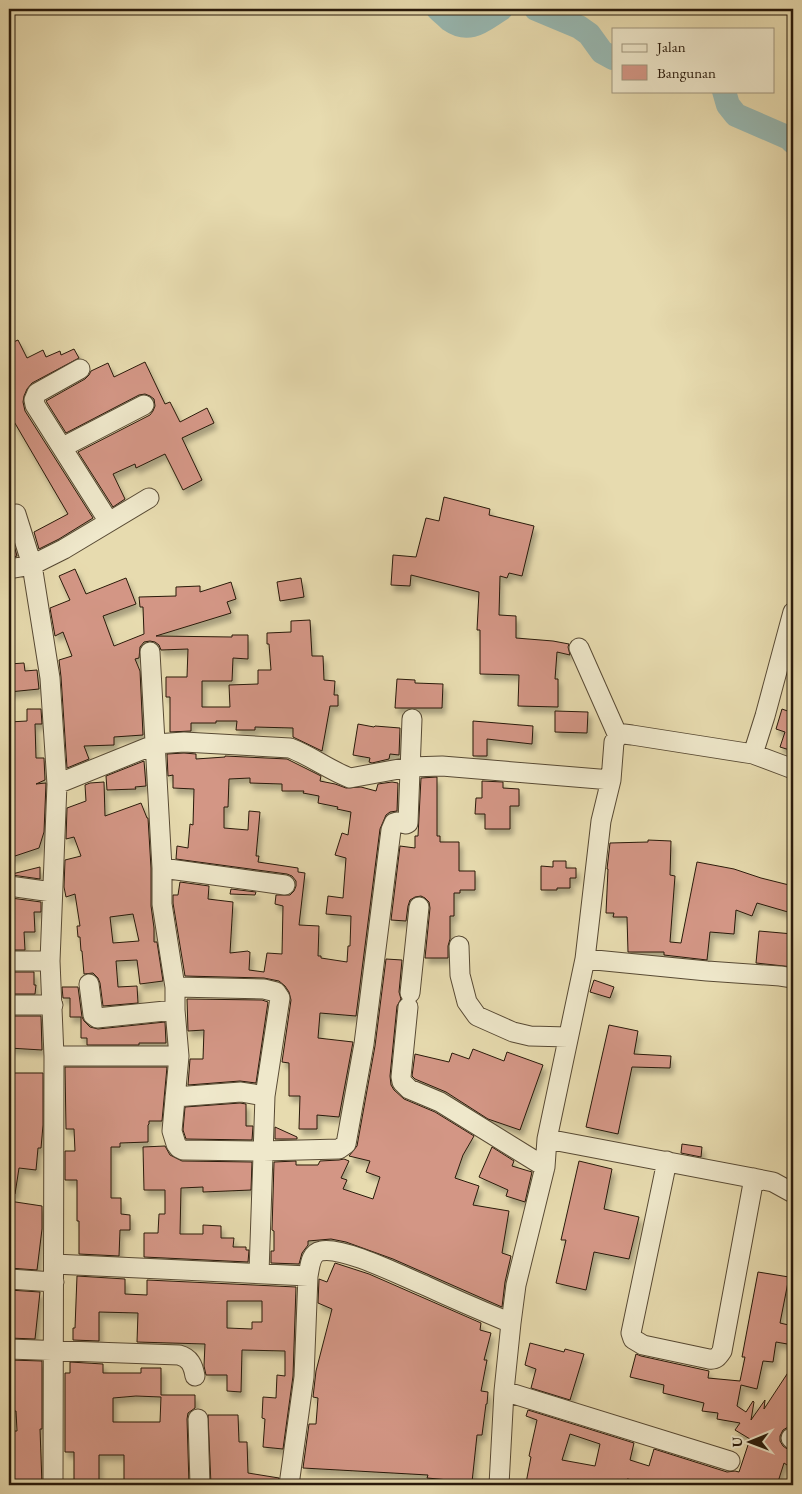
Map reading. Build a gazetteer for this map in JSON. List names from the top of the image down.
{
  "legend": ["Jalan", "Bangunan"],
  "north": "left"
}
